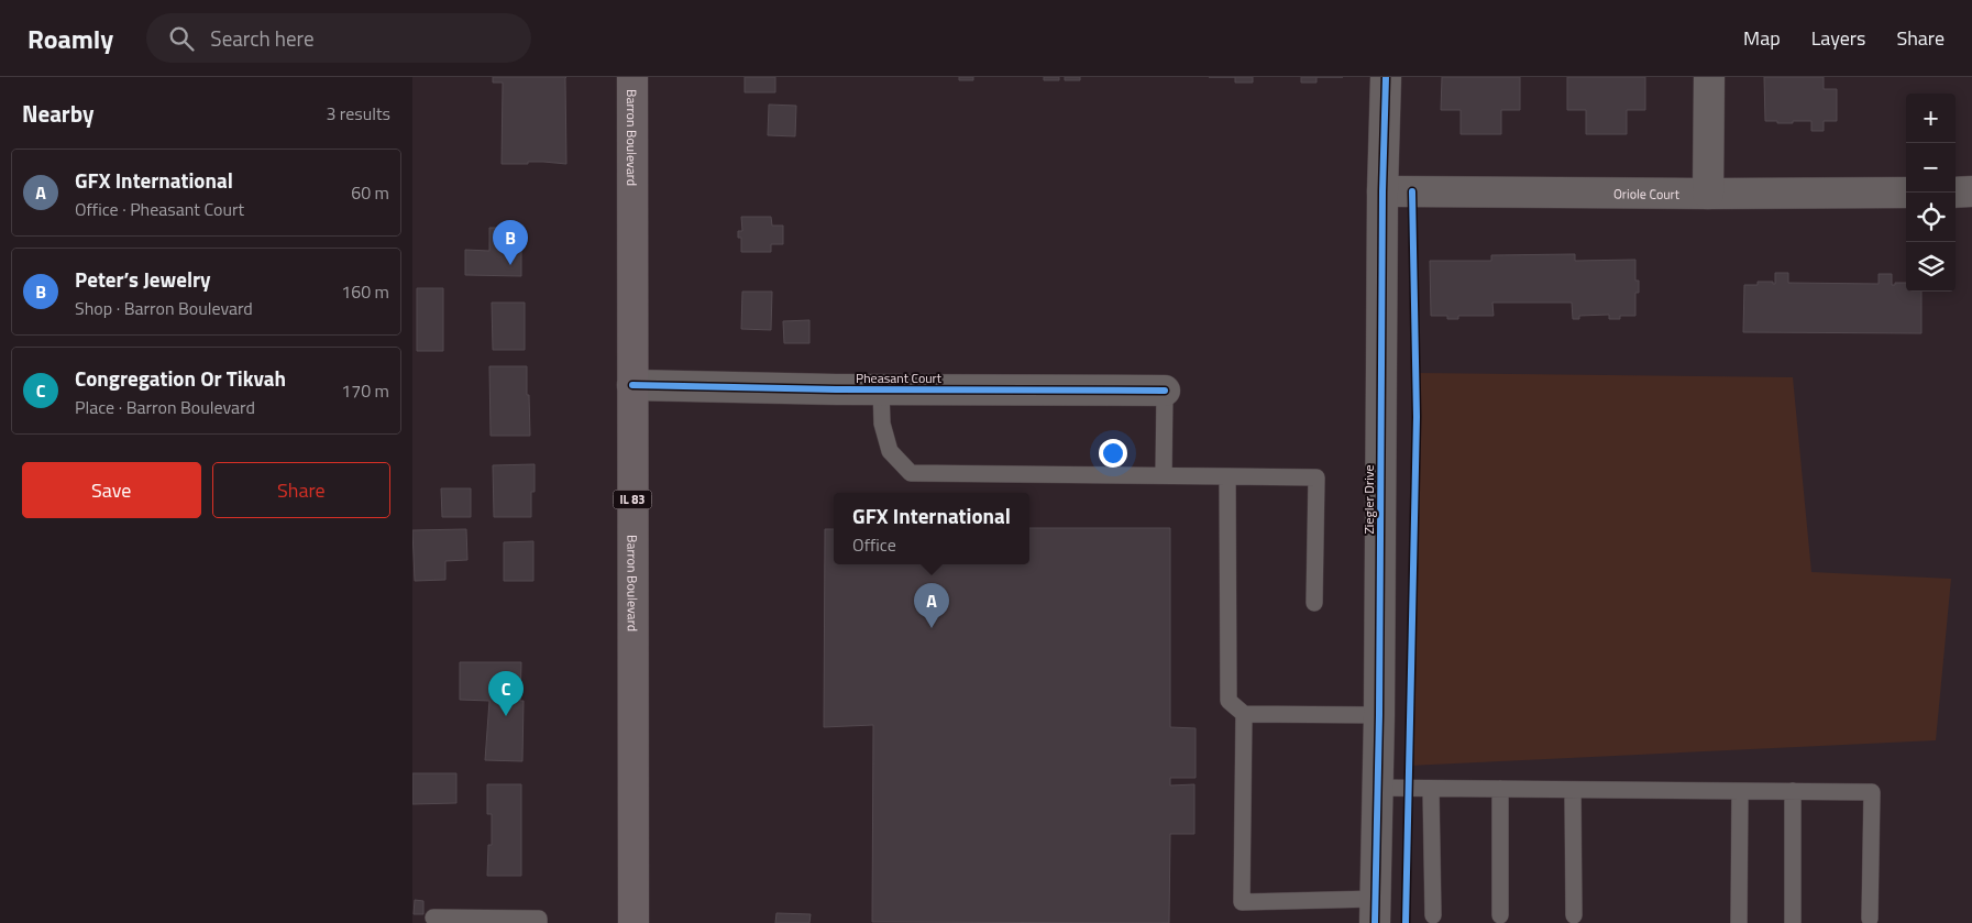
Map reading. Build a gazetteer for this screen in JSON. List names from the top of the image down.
{
  "streets": {
    "main road": ["Barron Boulevard", "IL 83"],
    "street": ["Oriole Court", "Pheasant Court", "Ziegler Drive"]
  },
  "crossings": [
    ["Barron Boulevard", "Pheasant Court"],
    ["Oriole Court", "Ziegler Drive"]
  ],
  "page": {
    "header": "Roamly",
    "search": "Search here",
    "nav": ["Map", "Layers", "Share"],
    "heading": ["Nearby", "3 results"],
    "map_buttons": ["+", "−"],
    "list": [
      {
        "mark": "A",
        "name": "GFX International",
        "note": "Office · Pheasant Court",
        "value": "60 m"
      },
      {
        "mark": "B",
        "name": "Peter’s Jewelry",
        "note": "Shop · Barron Boulevard",
        "value": "160 m"
      },
      {
        "mark": "C",
        "name": "Congregation Or Tikvah",
        "note": "Place · Barron Boulevard",
        "value": "170 m"
      }
    ],
    "pins": ["B", "A", "C"],
    "buttons": ["Save", "Share"],
    "popup": ["GFX International", "Office"]
  }
}
